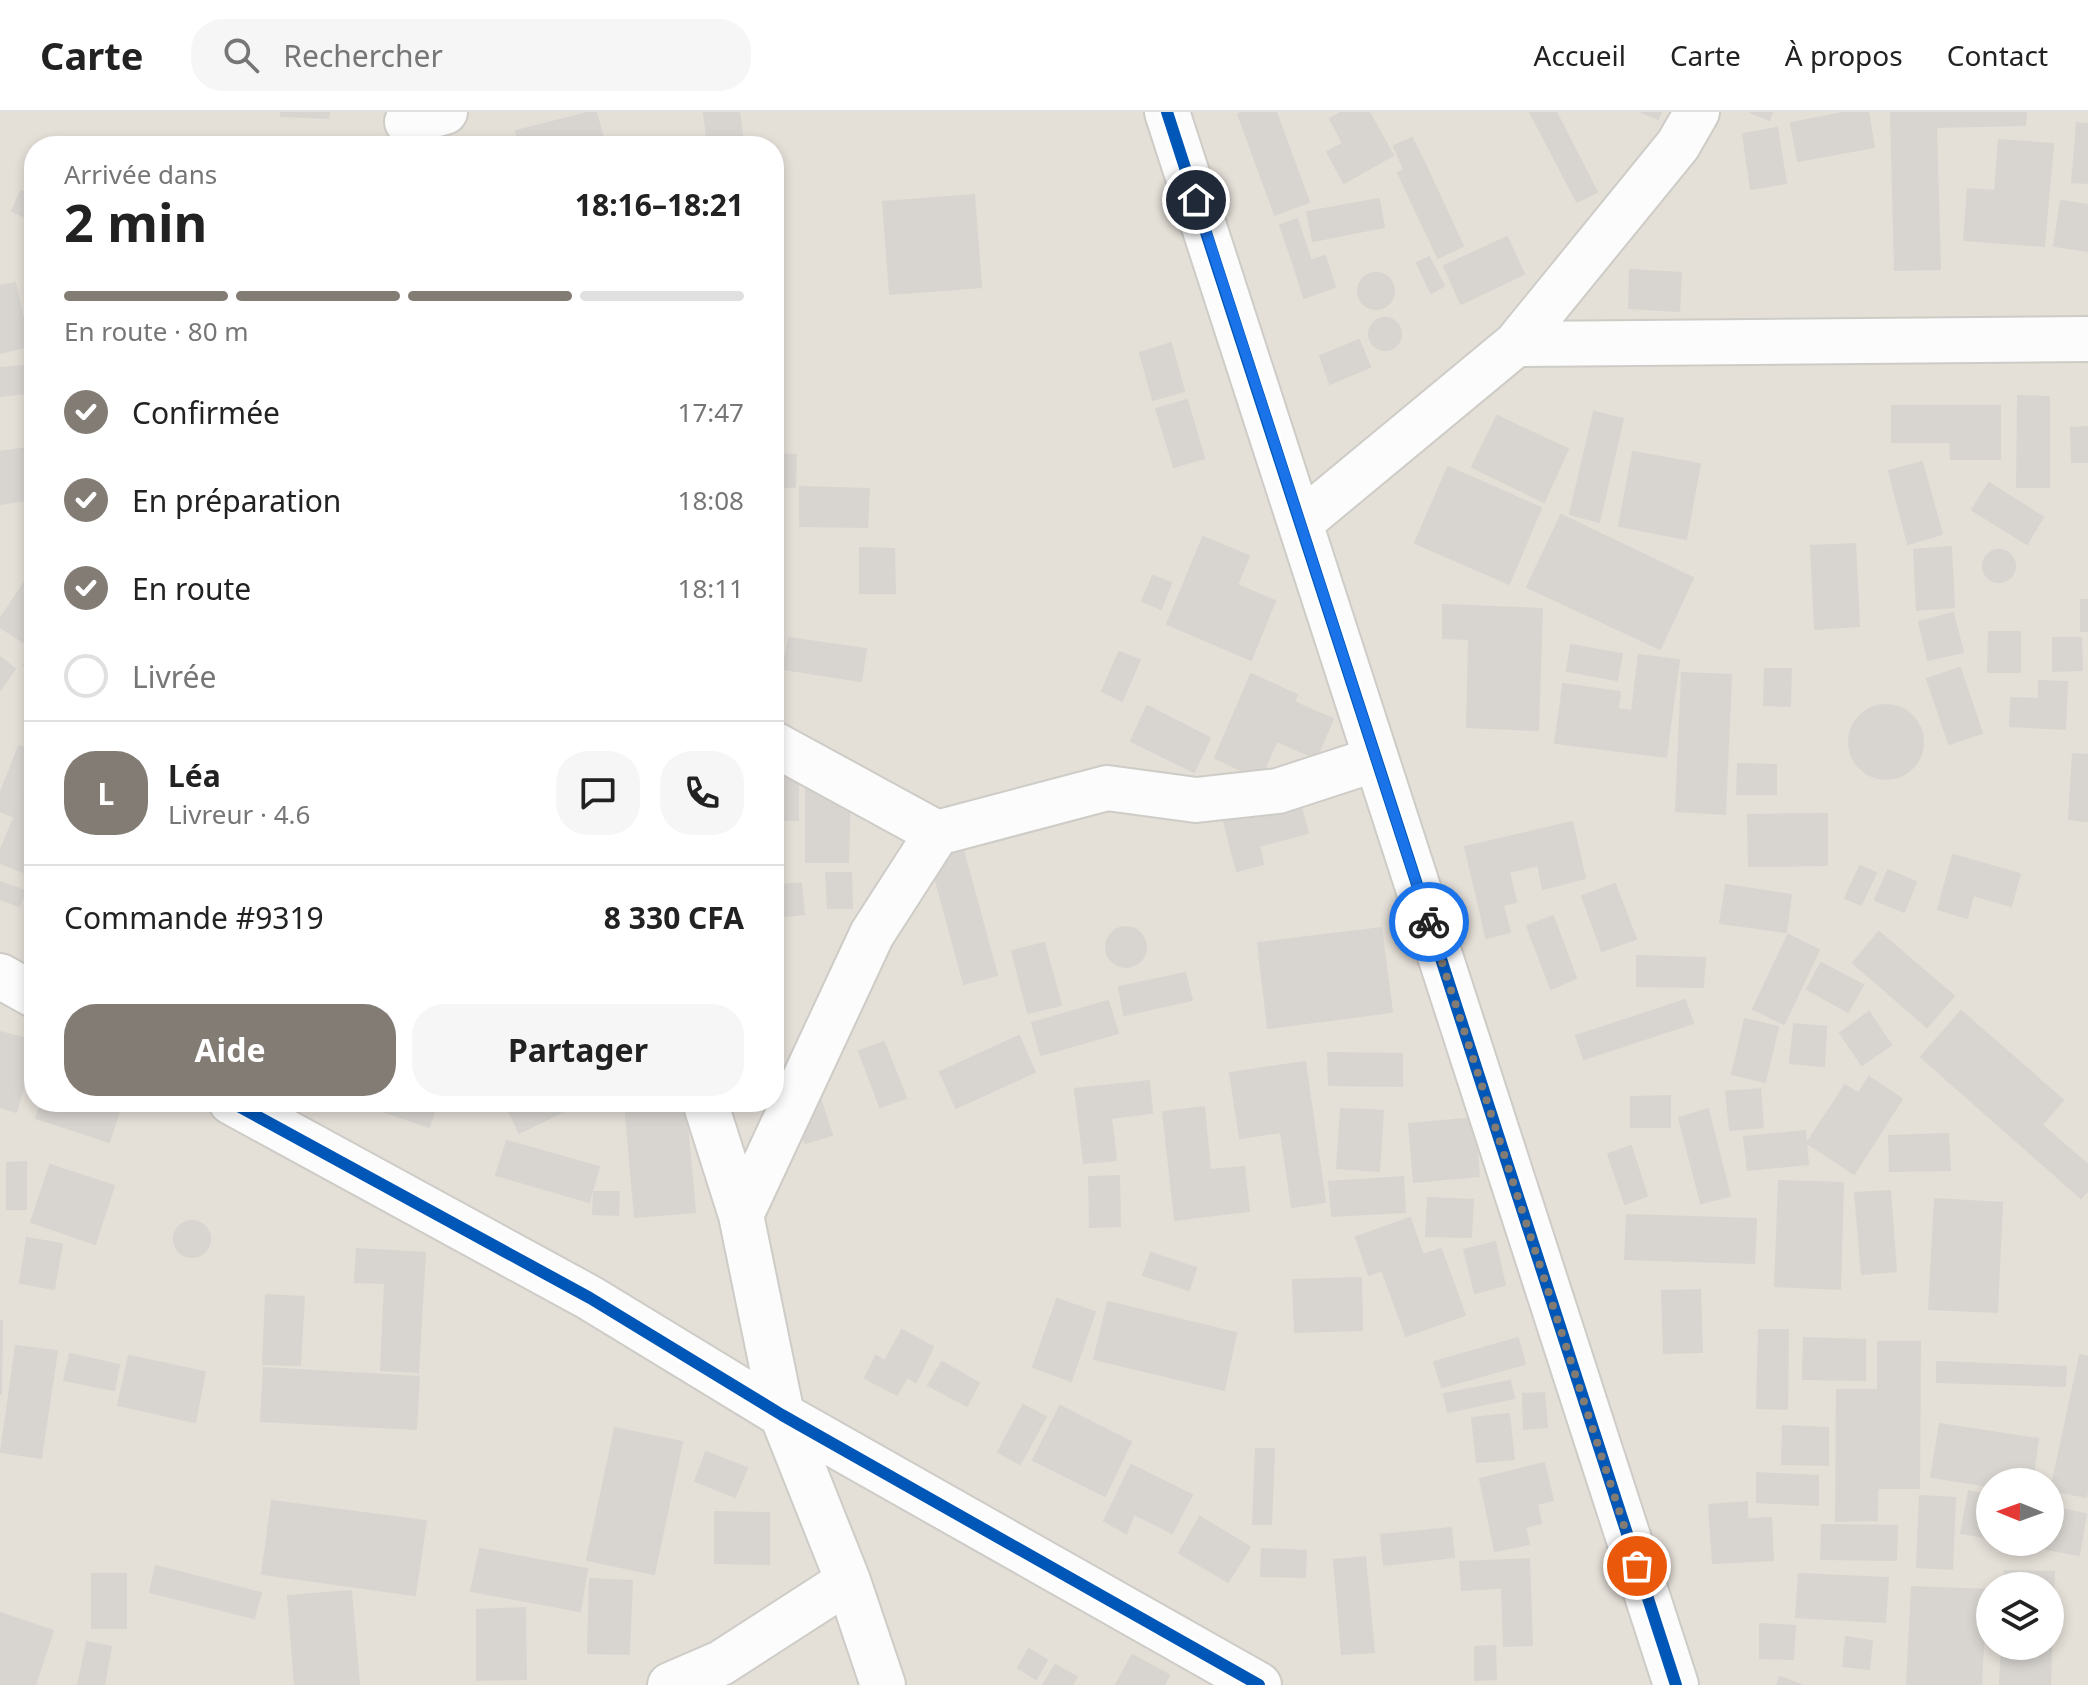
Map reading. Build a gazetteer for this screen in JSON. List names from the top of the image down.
{
  "north": "left",
  "page": {
    "header": "Carte",
    "search": "Rechercher",
    "nav": [
      "Accueil",
      "Carte",
      "À propos",
      "Contact"
    ],
    "heading": ["2 min", "Arrivée dans", "18:16–18:21"],
    "panel": [
      "Léa",
      "Livreur · 4.6",
      "Commande #9319",
      "8 330 CFA"
    ],
    "bar": "En route · 80 m",
    "list": [
      ["Confirmée", "17:47"],
      ["En préparation", "18:08"],
      ["En route", "18:11"],
      "Livrée"
    ],
    "round": "L",
    "buttons": ["Aide", "Partager"]
  }
}
